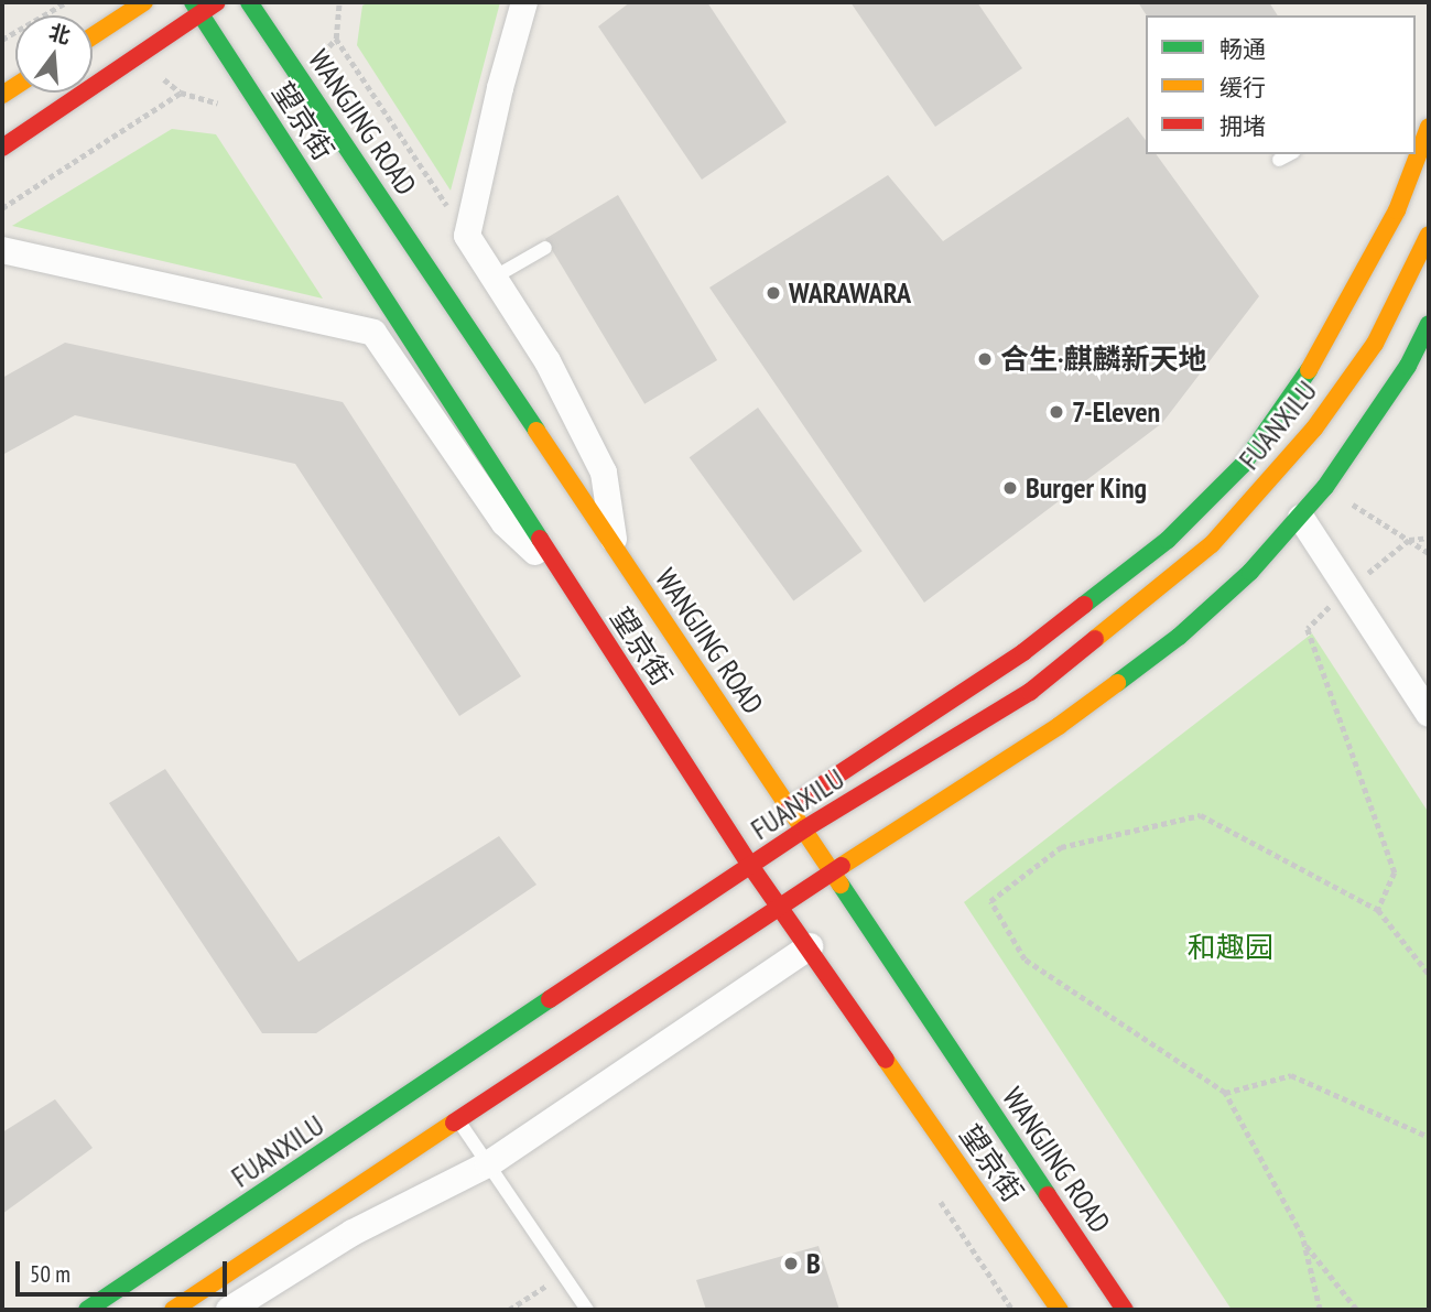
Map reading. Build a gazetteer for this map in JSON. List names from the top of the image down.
{
  "streets": {
    "main road": ["望京街", "WANGJING ROAD", "FUANXILU"]
  },
  "crossings": [
    ["望京街", "FUANXILU"],
    ["WANGJING ROAD", "FUANXILU"]
  ],
  "parks": ["和趣园"],
  "places": [
    "WARAWARA",
    "合生·麒麟新天地",
    "7-Eleven",
    "Burger King",
    "B"
  ],
  "legend": ["畅通", "缓行", "拥堵"],
  "scale_bar": "50 m",
  "north": "top"
}
